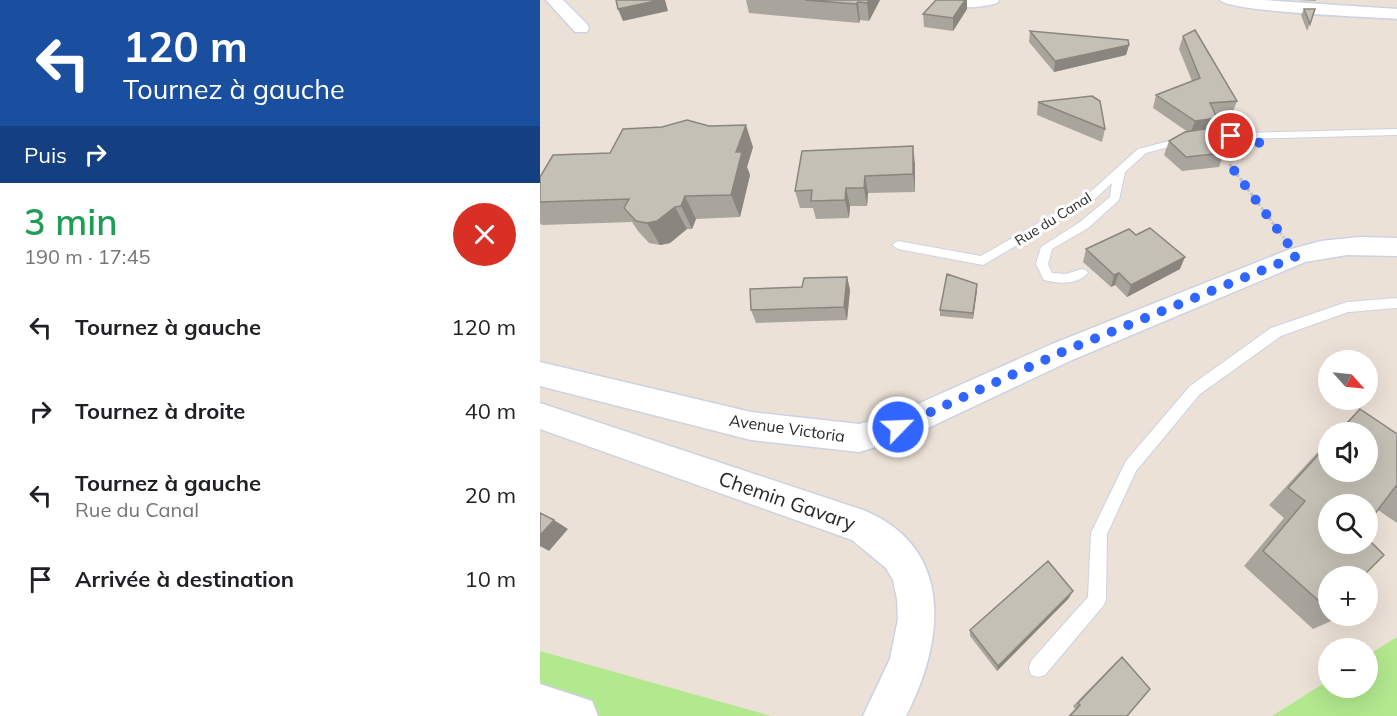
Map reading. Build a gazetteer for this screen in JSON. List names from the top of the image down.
{
  "streets": {
    "street": ["Avenue Victoria", "Chemin Gavary"],
    "lane": ["Rue du Canal"]
  },
  "north": "bottom right",
  "page": {
    "turn": ["120 m", "Tournez à gauche"],
    "then": "Puis",
    "heading": ["3 min", "190 m · 17:45"],
    "list": [
      {
        "name": "Tournez à gauche",
        "value": "120 m"
      },
      {
        "name": "Tournez à droite",
        "value": "40 m"
      },
      {
        "name": "Tournez à gauche",
        "note": "Rue du Canal",
        "value": "20 m"
      },
      {
        "name": "Arrivée à destination",
        "value": "10 m"
      }
    ],
    "map_buttons": ["+", "−"]
  }
}
